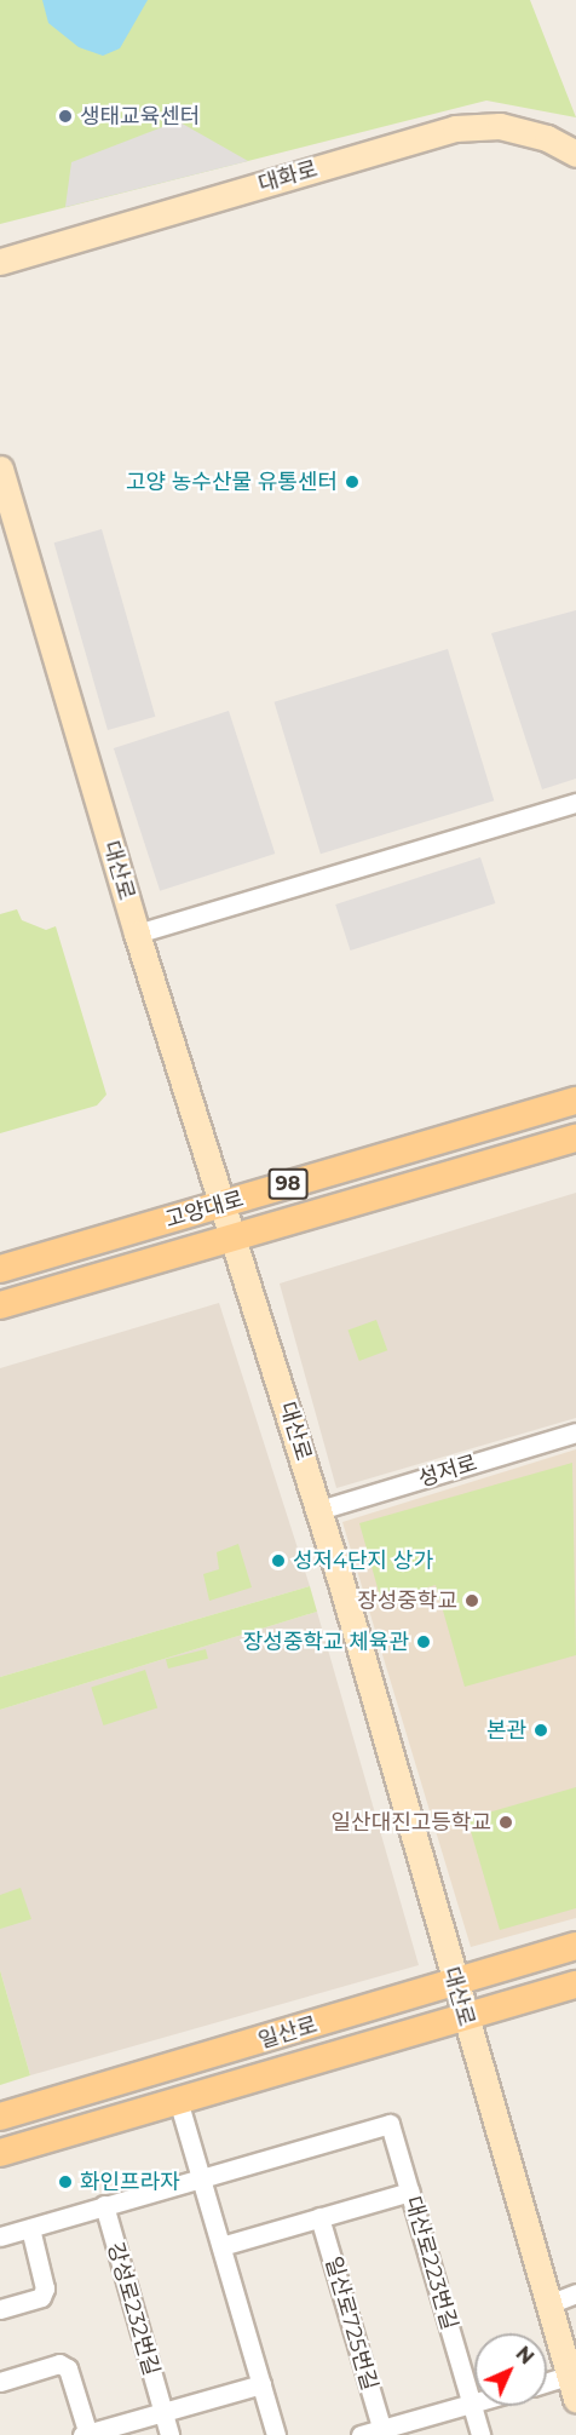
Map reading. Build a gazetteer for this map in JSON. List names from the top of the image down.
{
  "streets": {
    "main road": ["98", "고양대로", "일산로"],
    "street": [
      "대화로",
      "대산로",
      "성저로",
      "대산로223번길",
      "강성로232번길",
      "일산로725번길"
    ]
  },
  "crossings": [
    ["대산로", "고양대로"],
    ["대산로", "성저로"],
    ["대산로", "일산로"]
  ],
  "places": [
    "생태교육센터",
    "고양 농수산물 유통센터",
    "성저4단지 상가",
    "장성중학교",
    "장성중학교 체육관",
    "본관",
    "일산대진고등학교",
    "화인프라자"
  ],
  "north": "top right"
}
